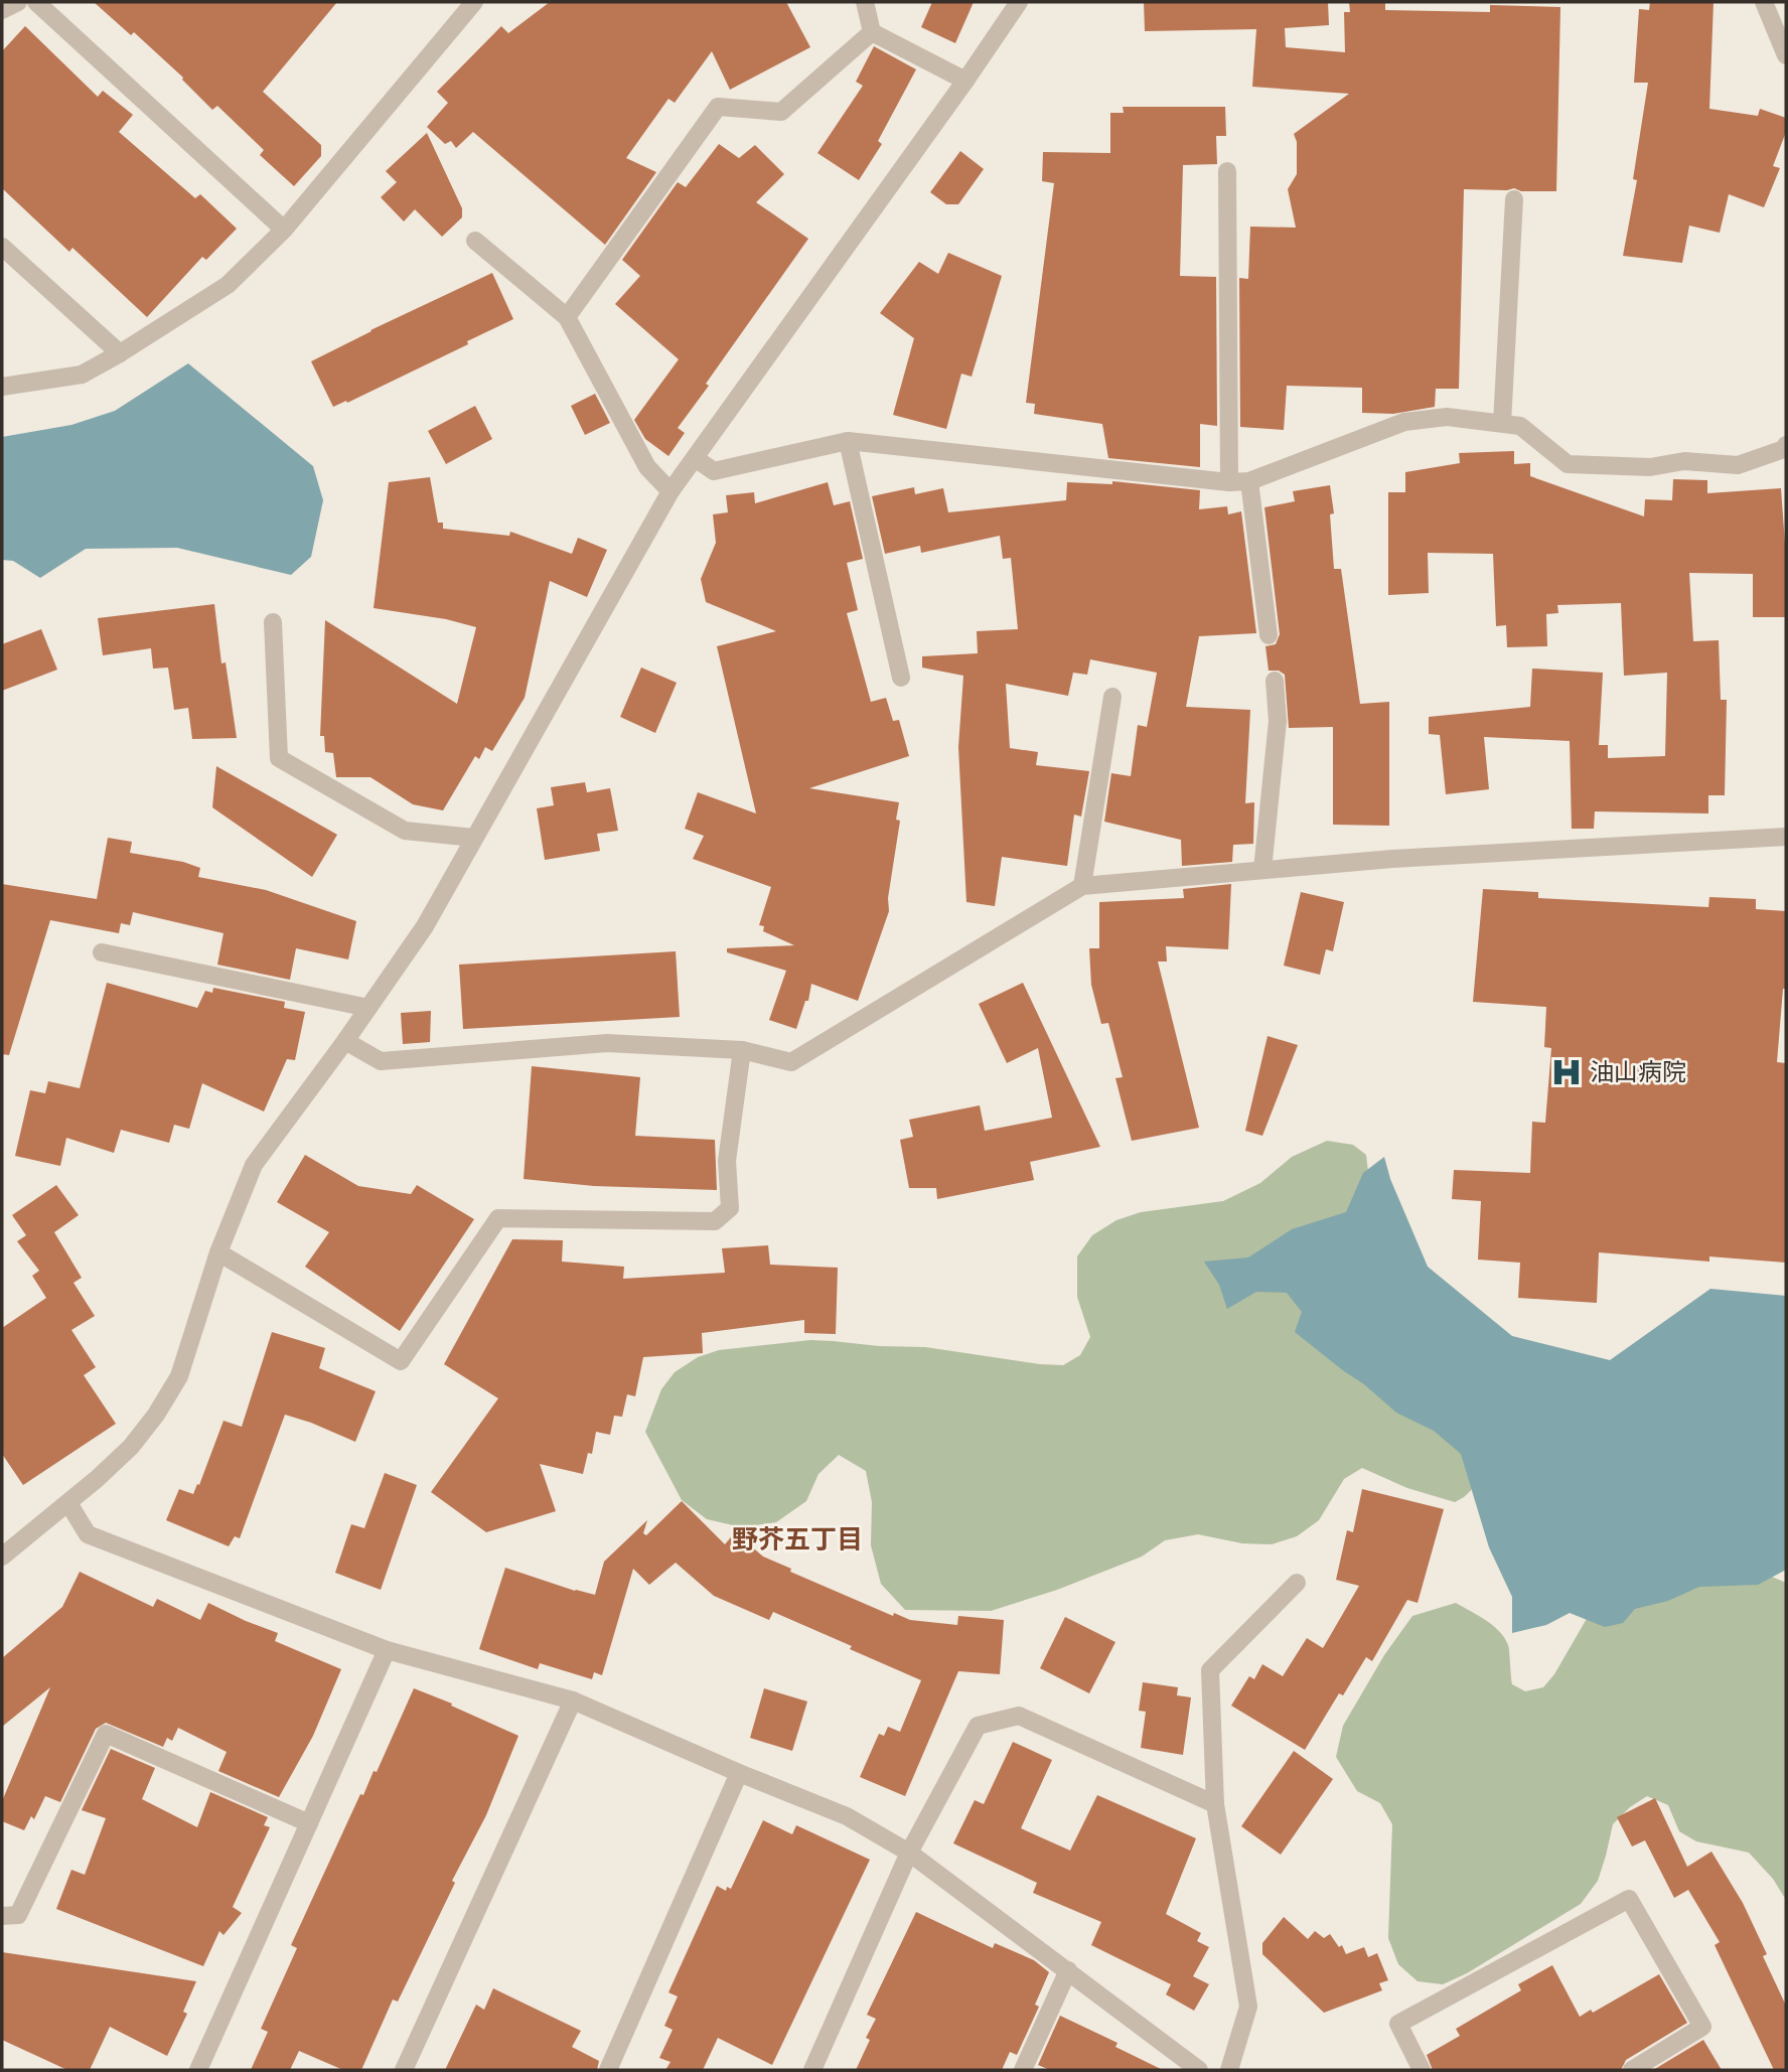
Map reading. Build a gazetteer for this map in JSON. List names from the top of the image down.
{
  "districts": ["野芥五丁目"],
  "places": {
    "hospital": ["油山病院"]
  }
}
